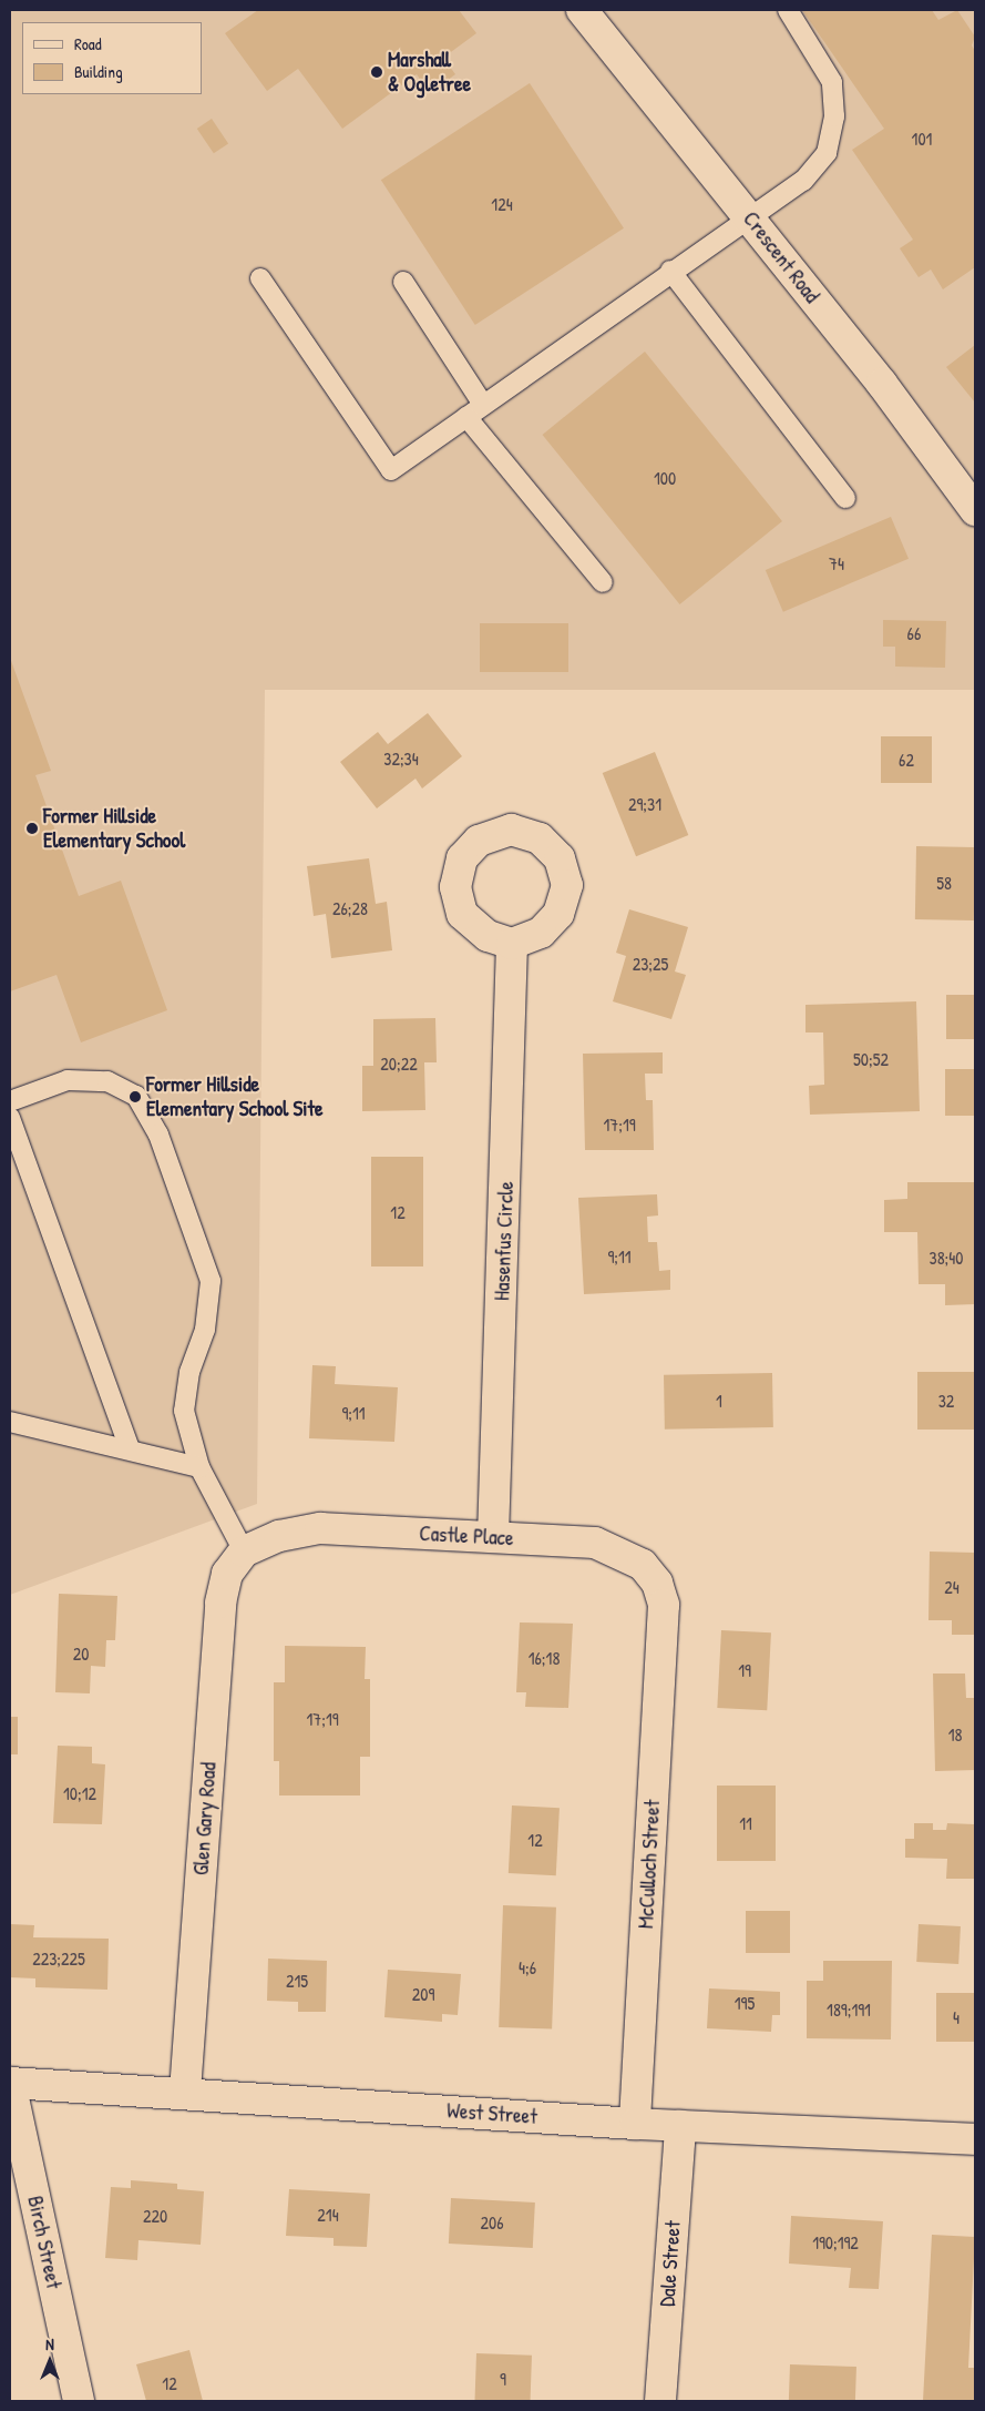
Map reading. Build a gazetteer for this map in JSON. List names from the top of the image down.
{
  "streets": {
    "street": [
      "Crescent Road",
      "Hasenfus Circle",
      "Castle Place",
      "Glen Gary Road",
      "McCulloch Street",
      "West Street",
      "Birch Street",
      "Dale Street"
    ]
  },
  "crossings": [
    ["Hasenfus Circle", "Castle Place"],
    ["Castle Place", "Glen Gary Road"],
    ["Castle Place", "McCulloch Street"],
    ["Glen Gary Road", "West Street"],
    ["McCulloch Street", "West Street"],
    ["West Street", "Birch Street"],
    ["West Street", "Dale Street"]
  ],
  "places": ["Marshall & Ogletree", "Former Hillside Elementary School", "Former Hillside Elementary School Site"],
  "house_numbers": [
    "101",
    "124",
    "100",
    "74",
    "66",
    "32;34",
    "62",
    "29;31",
    "58",
    "26;28",
    "23;25",
    "50;52",
    "20;22",
    "17;19",
    "12",
    "9;11",
    "38;40",
    "1",
    "32",
    "9;11",
    "24",
    "20",
    "16;18",
    "19",
    "17;19",
    "18",
    "10;12",
    "11",
    "12",
    "223;225",
    "4;6",
    "215",
    "209",
    "195",
    "189;191",
    "4",
    "214",
    "220",
    "206",
    "190;192",
    "9",
    "12"
  ],
  "legend": ["Road", "Building"],
  "north": "top"
}
